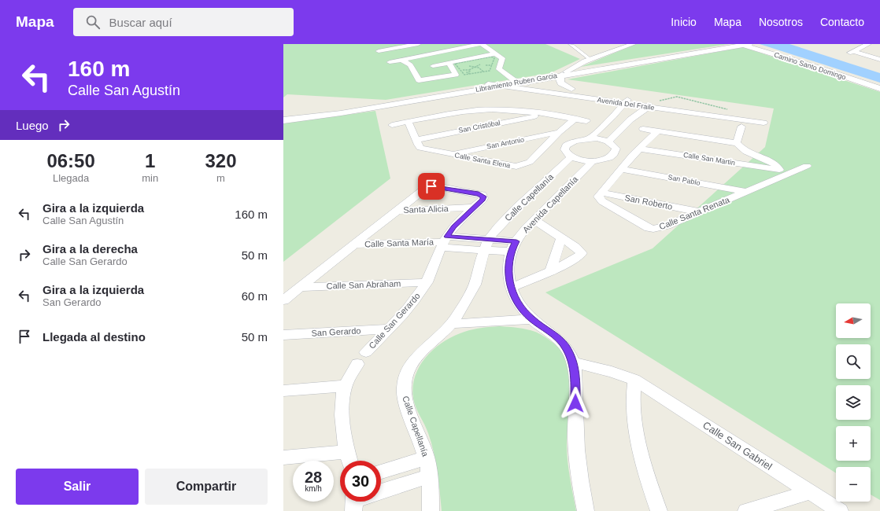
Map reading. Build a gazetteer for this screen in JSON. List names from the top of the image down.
{
  "streets": {
    "street": [
      "Camino Santo Domingo",
      "Libramiento Ruben Garcia",
      "Avenida Del Fraile",
      "San Cristóbal",
      "San Antonio",
      "Calle San Martin",
      "Calle Santa Elena",
      "San Pablo",
      "Calle Capellanía",
      "San Roberto",
      "Avenida Capellanía",
      "Santa Alicia",
      "Calle Santa Renata",
      "Calle Santa María",
      "Calle San Abraham",
      "Calle San Gerardo",
      "San Gerardo",
      "Calle San Gabriel"
    ]
  },
  "crossings": [
    ["Camino Santo Domingo", "Libramiento Ruben Garcia"],
    ["Libramiento Ruben Garcia", "Avenida Del Fraile"],
    ["San Cristóbal", "Calle Santa Elena"],
    ["San Antonio", "Calle Santa Elena"],
    ["San Pablo", "Calle Santa Renata"],
    ["Calle Capellanía", "Calle Santa María"],
    ["San Roberto", "Calle Santa Renata"],
    ["Avenida Capellanía", "Calle Santa María"],
    ["Avenida Capellanía", "Calle San Gabriel"],
    ["Santa Alicia", "Calle San Gerardo"],
    ["Calle Santa María", "Calle San Gerardo"],
    ["Calle San Abraham", "Calle San Gerardo"],
    ["Calle San Gerardo", "San Gerardo"]
  ],
  "north": "left",
  "page": {
    "header": "Mapa",
    "search": "Buscar aquí",
    "nav": [
      "Inicio",
      "Mapa",
      "Nosotros",
      "Contacto"
    ],
    "turn": ["160 m", "Calle San Agustín"],
    "then": "Luego",
    "eta": [
      "06:50",
      "Llegada",
      "1",
      "min",
      "320",
      "m"
    ],
    "list": [
      {
        "name": "Gira a la izquierda",
        "note": "Calle San Agustín",
        "value": "160 m"
      },
      {
        "name": "Gira a la derecha",
        "note": "Calle San Gerardo",
        "value": "50 m"
      },
      {
        "name": "Gira a la izquierda",
        "note": "San Gerardo",
        "value": "60 m"
      },
      {
        "name": "Llegada al destino",
        "value": "50 m"
      }
    ],
    "map_buttons": ["+", "−"],
    "speed": "28 km/h",
    "limit": "30",
    "buttons": ["Salir", "Compartir"]
  }
}
